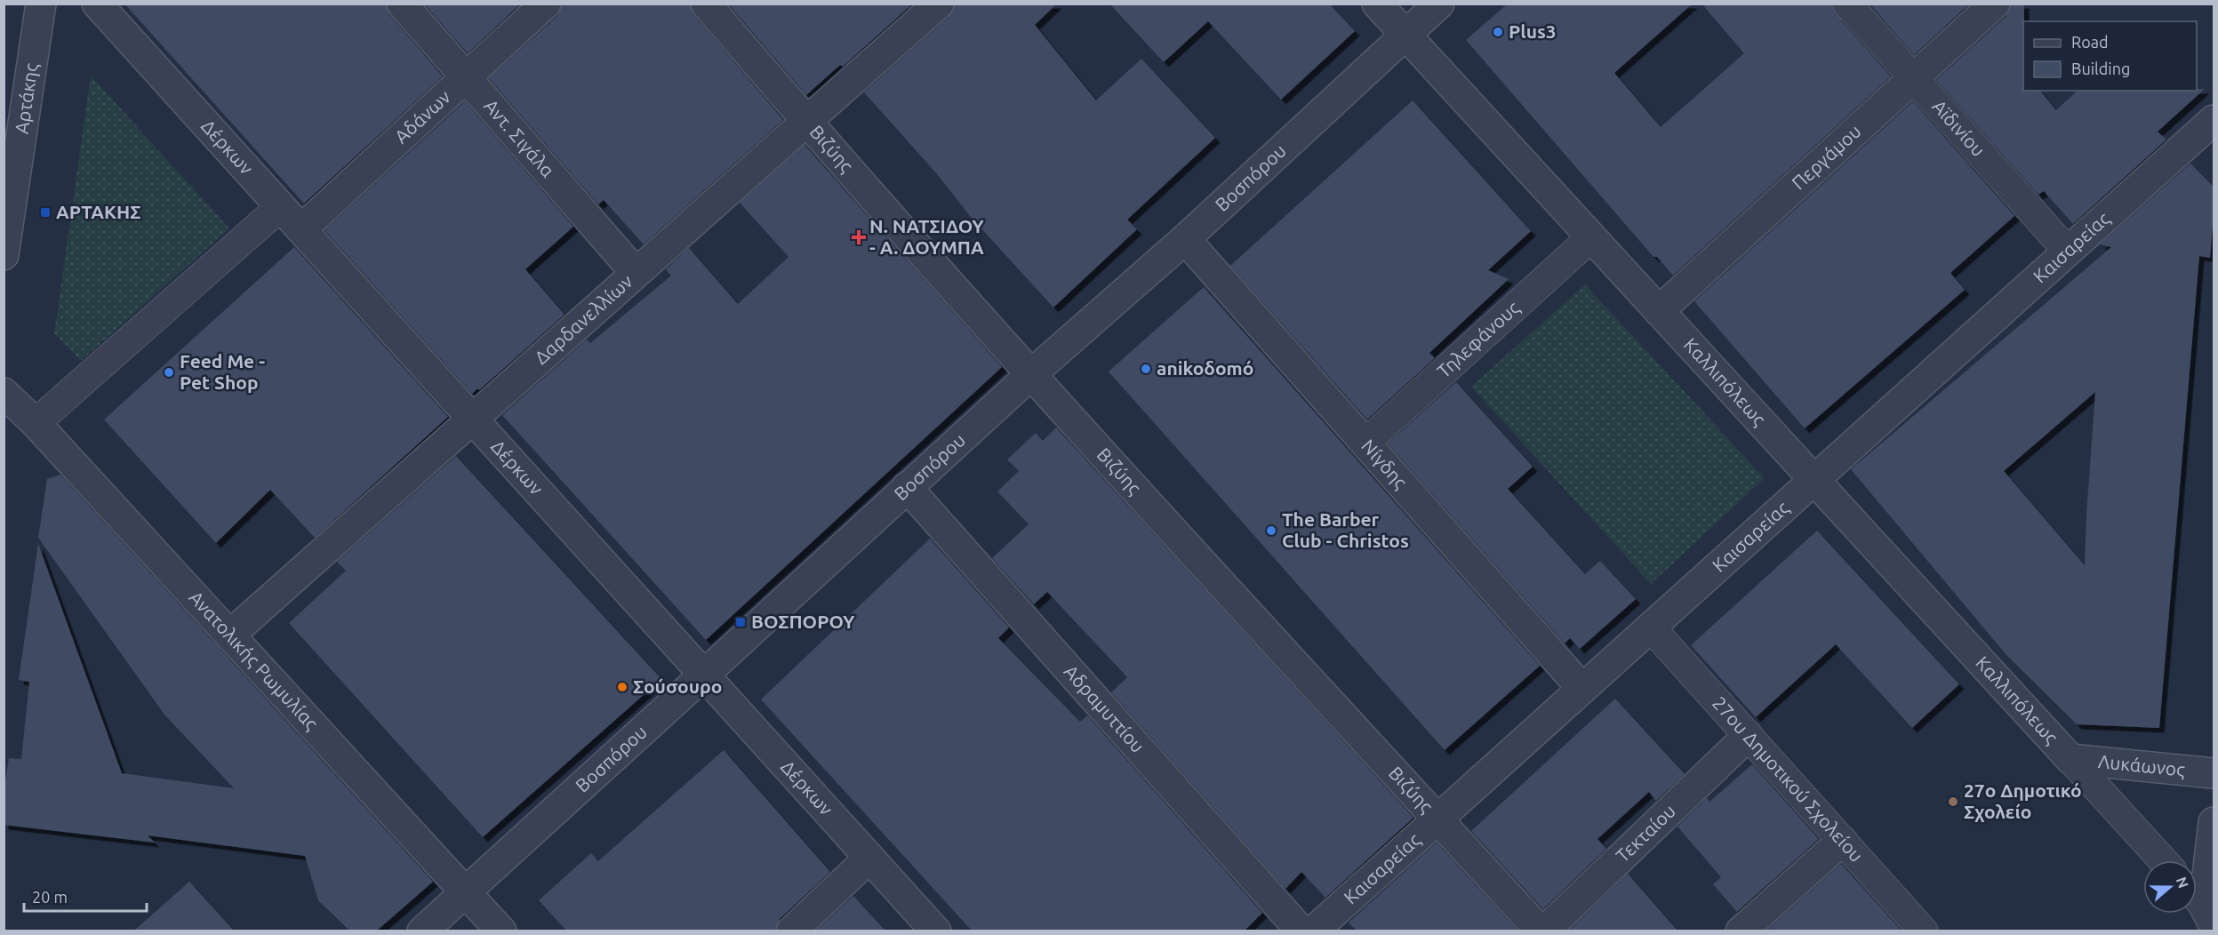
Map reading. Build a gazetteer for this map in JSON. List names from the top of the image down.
{
  "streets": {
    "street": [
      "Αρτάκης",
      "Αδάνων",
      "Αϊδινίου",
      "Αντ. Σιγάλα",
      "Δέρκων",
      "Βιζύης",
      "Περγάμου",
      "Βοσπόρου",
      "Καισαρείας",
      "Δαρδανελλίων",
      "Τηλεφάνους",
      "Καλλιπόλεως",
      "Νίγδης",
      "Ανατολικής Ρωμυλίας",
      "Αδραμυττίου",
      "Λυκάωνος",
      "27ου Δημοτικού Σχολείου",
      "Τεκταίου"
    ]
  },
  "crossings": [
    ["Αδάνων", "Αντ. Σιγάλα"],
    ["Αδάνων", "Δέρκων"],
    ["Αϊδινίου", "Περγάμου"],
    ["Αϊδινίου", "Καισαρείας"],
    ["Αντ. Σιγάλα", "Δαρδανελλίων"],
    ["Δέρκων", "Βοσπόρου"],
    ["Δέρκων", "Δαρδανελλίων"],
    ["Βιζύης", "Βοσπόρου"],
    ["Βιζύης", "Καισαρείας"],
    ["Βιζύης", "Δαρδανελλίων"],
    ["Βιζύης", "Τεκταίου"],
    ["Περγάμου", "Καλλιπόλεως"],
    ["Βοσπόρου", "Καλλιπόλεως"],
    ["Βοσπόρου", "Νίγδης"],
    ["Βοσπόρου", "Ανατολικής Ρωμυλίας"],
    ["Βοσπόρου", "Αδραμυττίου"],
    ["Καισαρείας", "Καλλιπόλεως"],
    ["Καισαρείας", "Νίγδης"],
    ["Καισαρείας", "27ου Δημοτικού Σχολείου"],
    ["Δαρδανελλίων", "Ανατολικής Ρωμυλίας"],
    ["Τηλεφάνους", "Καλλιπόλεως"],
    ["Τηλεφάνους", "Νίγδης"],
    ["Καλλιπόλεως", "Λυκάωνος"],
    ["27ου Δημοτικού Σχολείου", "Τεκταίου"]
  ],
  "places": {
    "other": [
      "Plus3",
      "anikoδomό",
      "Feed Me - Pet Shop",
      "The Barber Club - Christos",
      "Σούσουρο",
      "27ο Δημοτικό Σχολείο"
    ],
    "transit": ["ΑΡΤΑΚΗΣ", "ΒΟΣΠΟΡΟΥ"],
    "health": ["Ν. ΝΑΤΣΙΔΟΥ - Α. ΔΟΥΜΠΑ"]
  },
  "legend": ["Road", "Building"],
  "scale_bar": "20 m",
  "north": "right"
}
